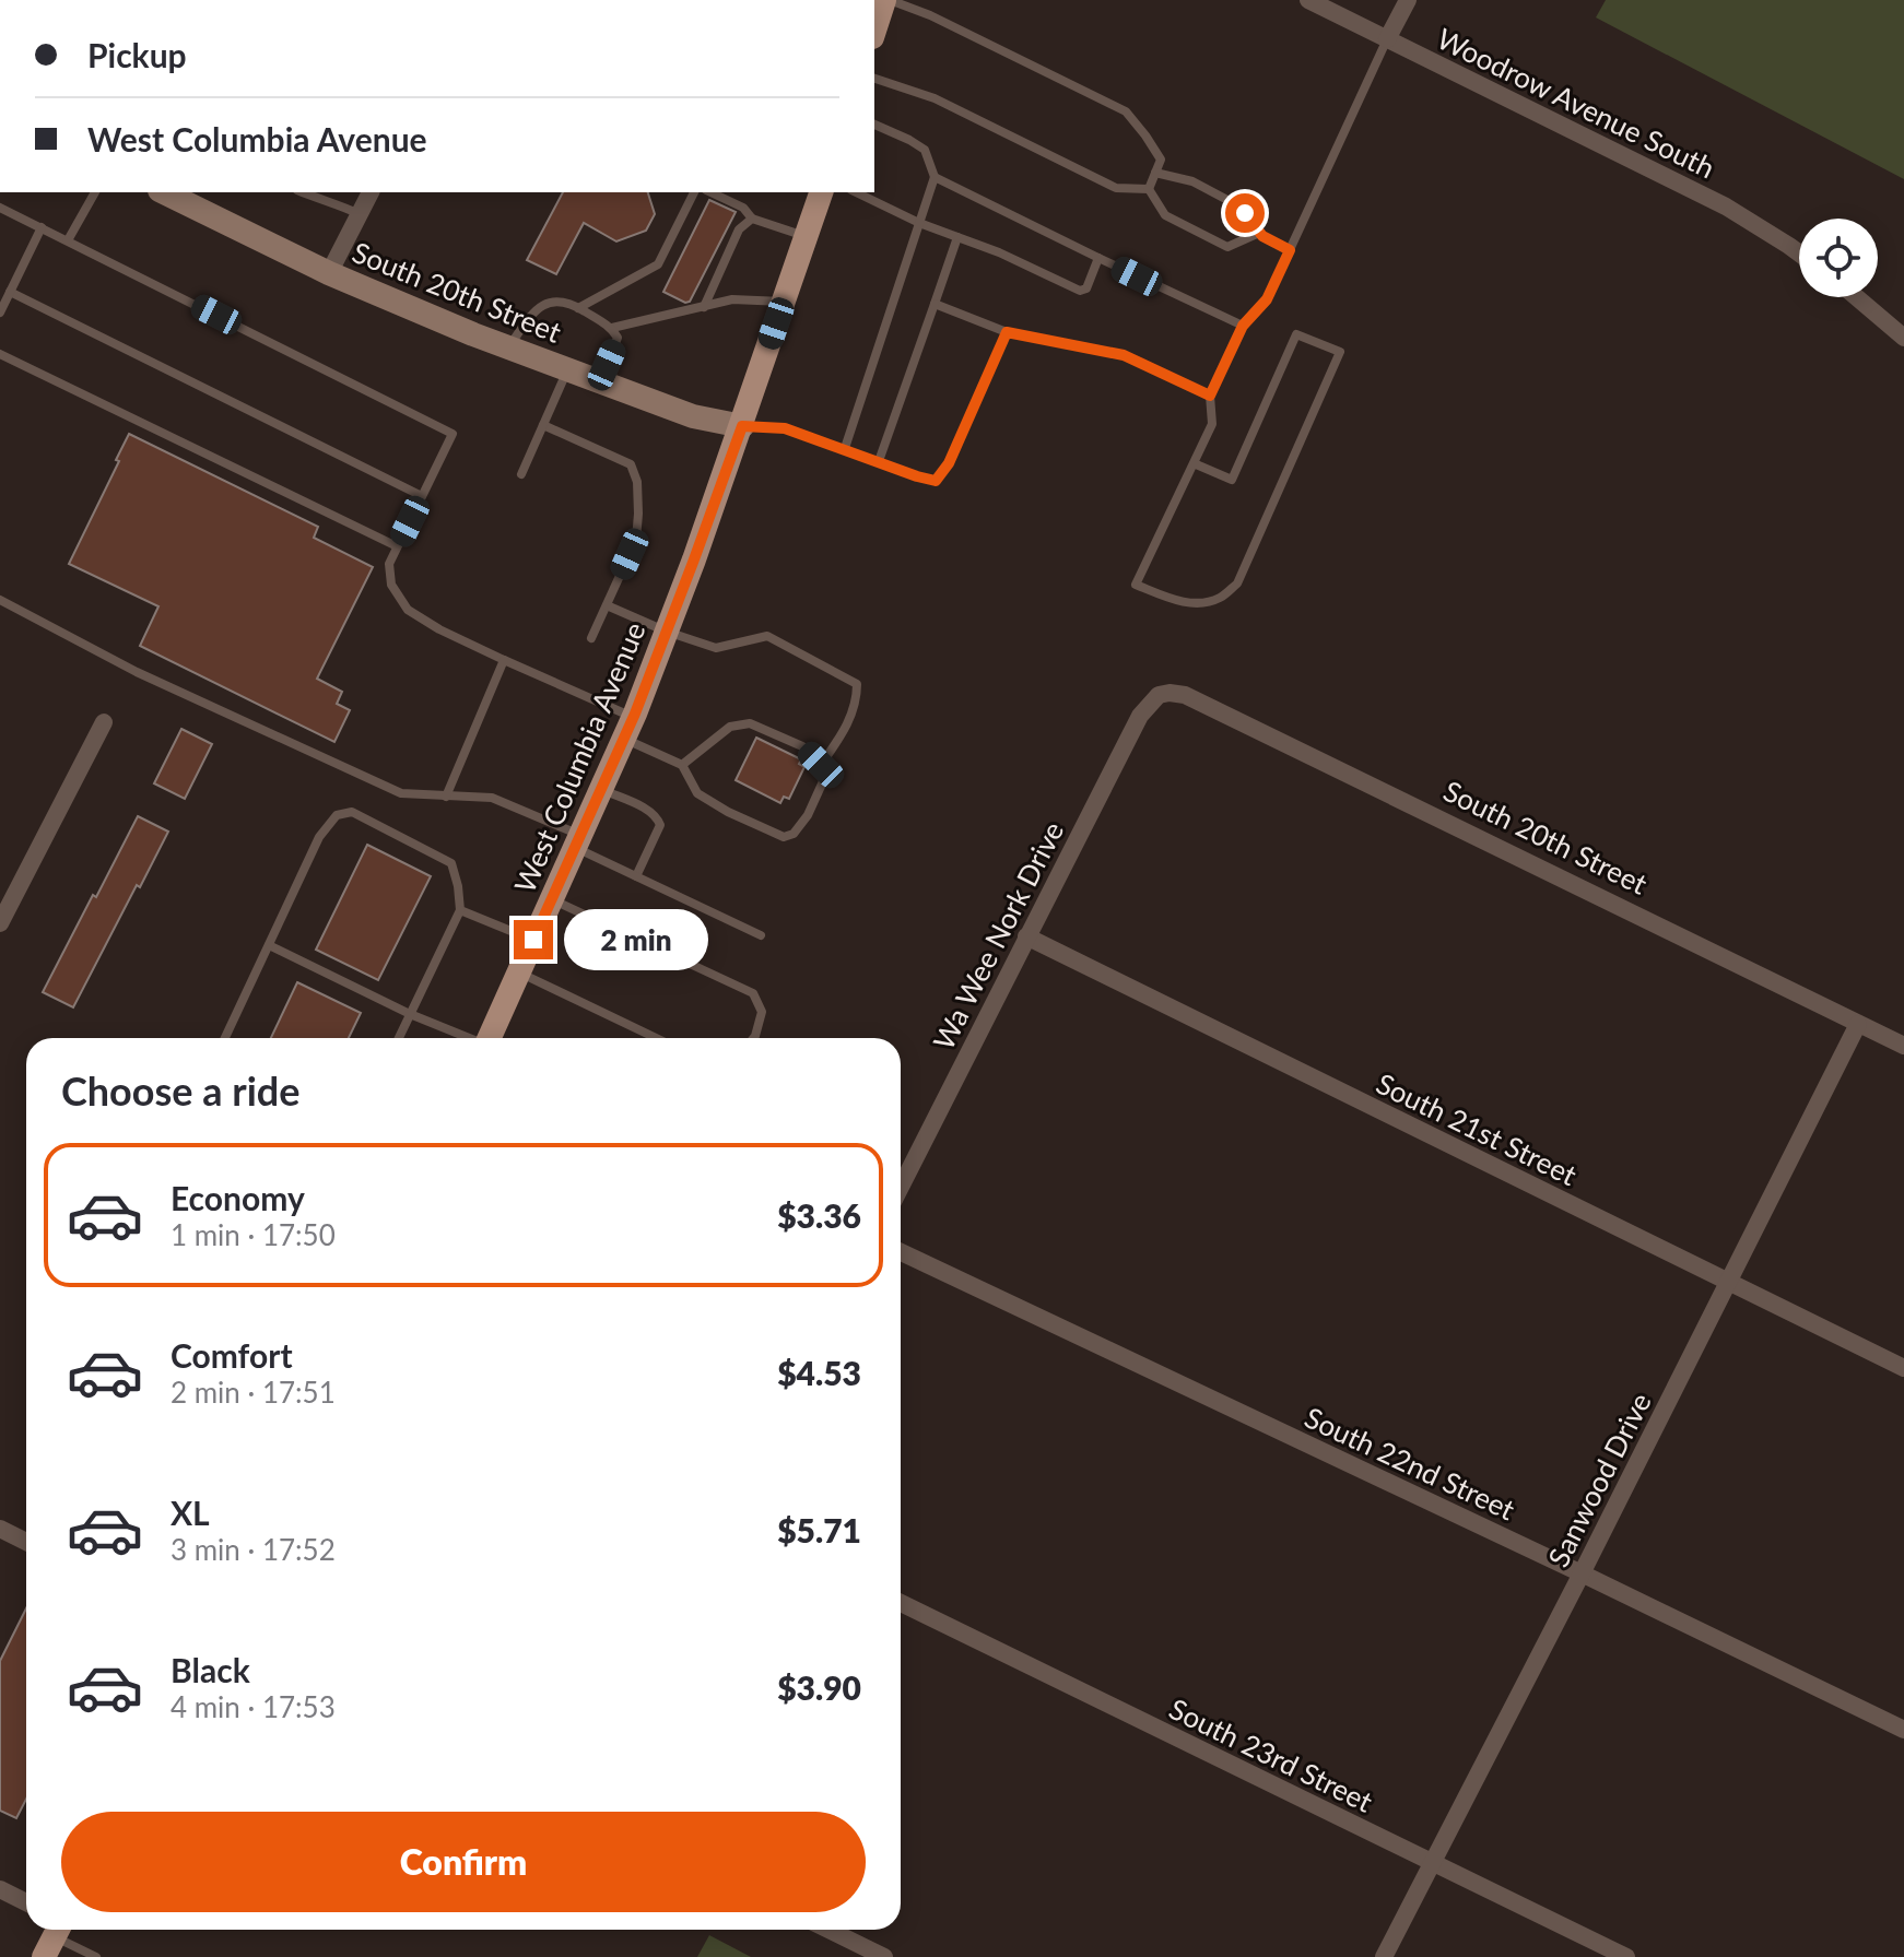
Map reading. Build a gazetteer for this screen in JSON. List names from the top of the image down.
{
  "streets": {
    "main road": ["South 20th Street", "West Columbia Avenue"],
    "street": [
      "Woodrow Avenue South",
      "Wa Wee Nork Drive",
      "South 21st Street",
      "South 22nd Street",
      "Sanwood Drive",
      "South 23rd Street"
    ]
  },
  "crossings": [
    ["South 20th Street", "West Columbia Avenue"],
    ["South 20th Street", "Wa Wee Nork Drive"],
    ["South 20th Street", "Sanwood Drive"],
    ["Wa Wee Nork Drive", "South 21st Street"],
    ["South 21st Street", "Sanwood Drive"],
    ["South 22nd Street", "Sanwood Drive"],
    ["Sanwood Drive", "South 23rd Street"]
  ],
  "page": {
    "banner": ["Pickup", "West Columbia Avenue"],
    "bubble": "2 min",
    "heading": "Choose a ride",
    "list": [
      {
        "name": "Economy",
        "note": "1 min · 17:50",
        "value": "$3.36"
      },
      {
        "name": "Comfort",
        "note": "2 min · 17:51",
        "value": "$4.53"
      },
      {
        "name": "XL",
        "note": "3 min · 17:52",
        "value": "$5.71"
      },
      {
        "name": "Black",
        "note": "4 min · 17:53",
        "value": "$3.90"
      }
    ],
    "buttons": "Confirm"
  }
}
